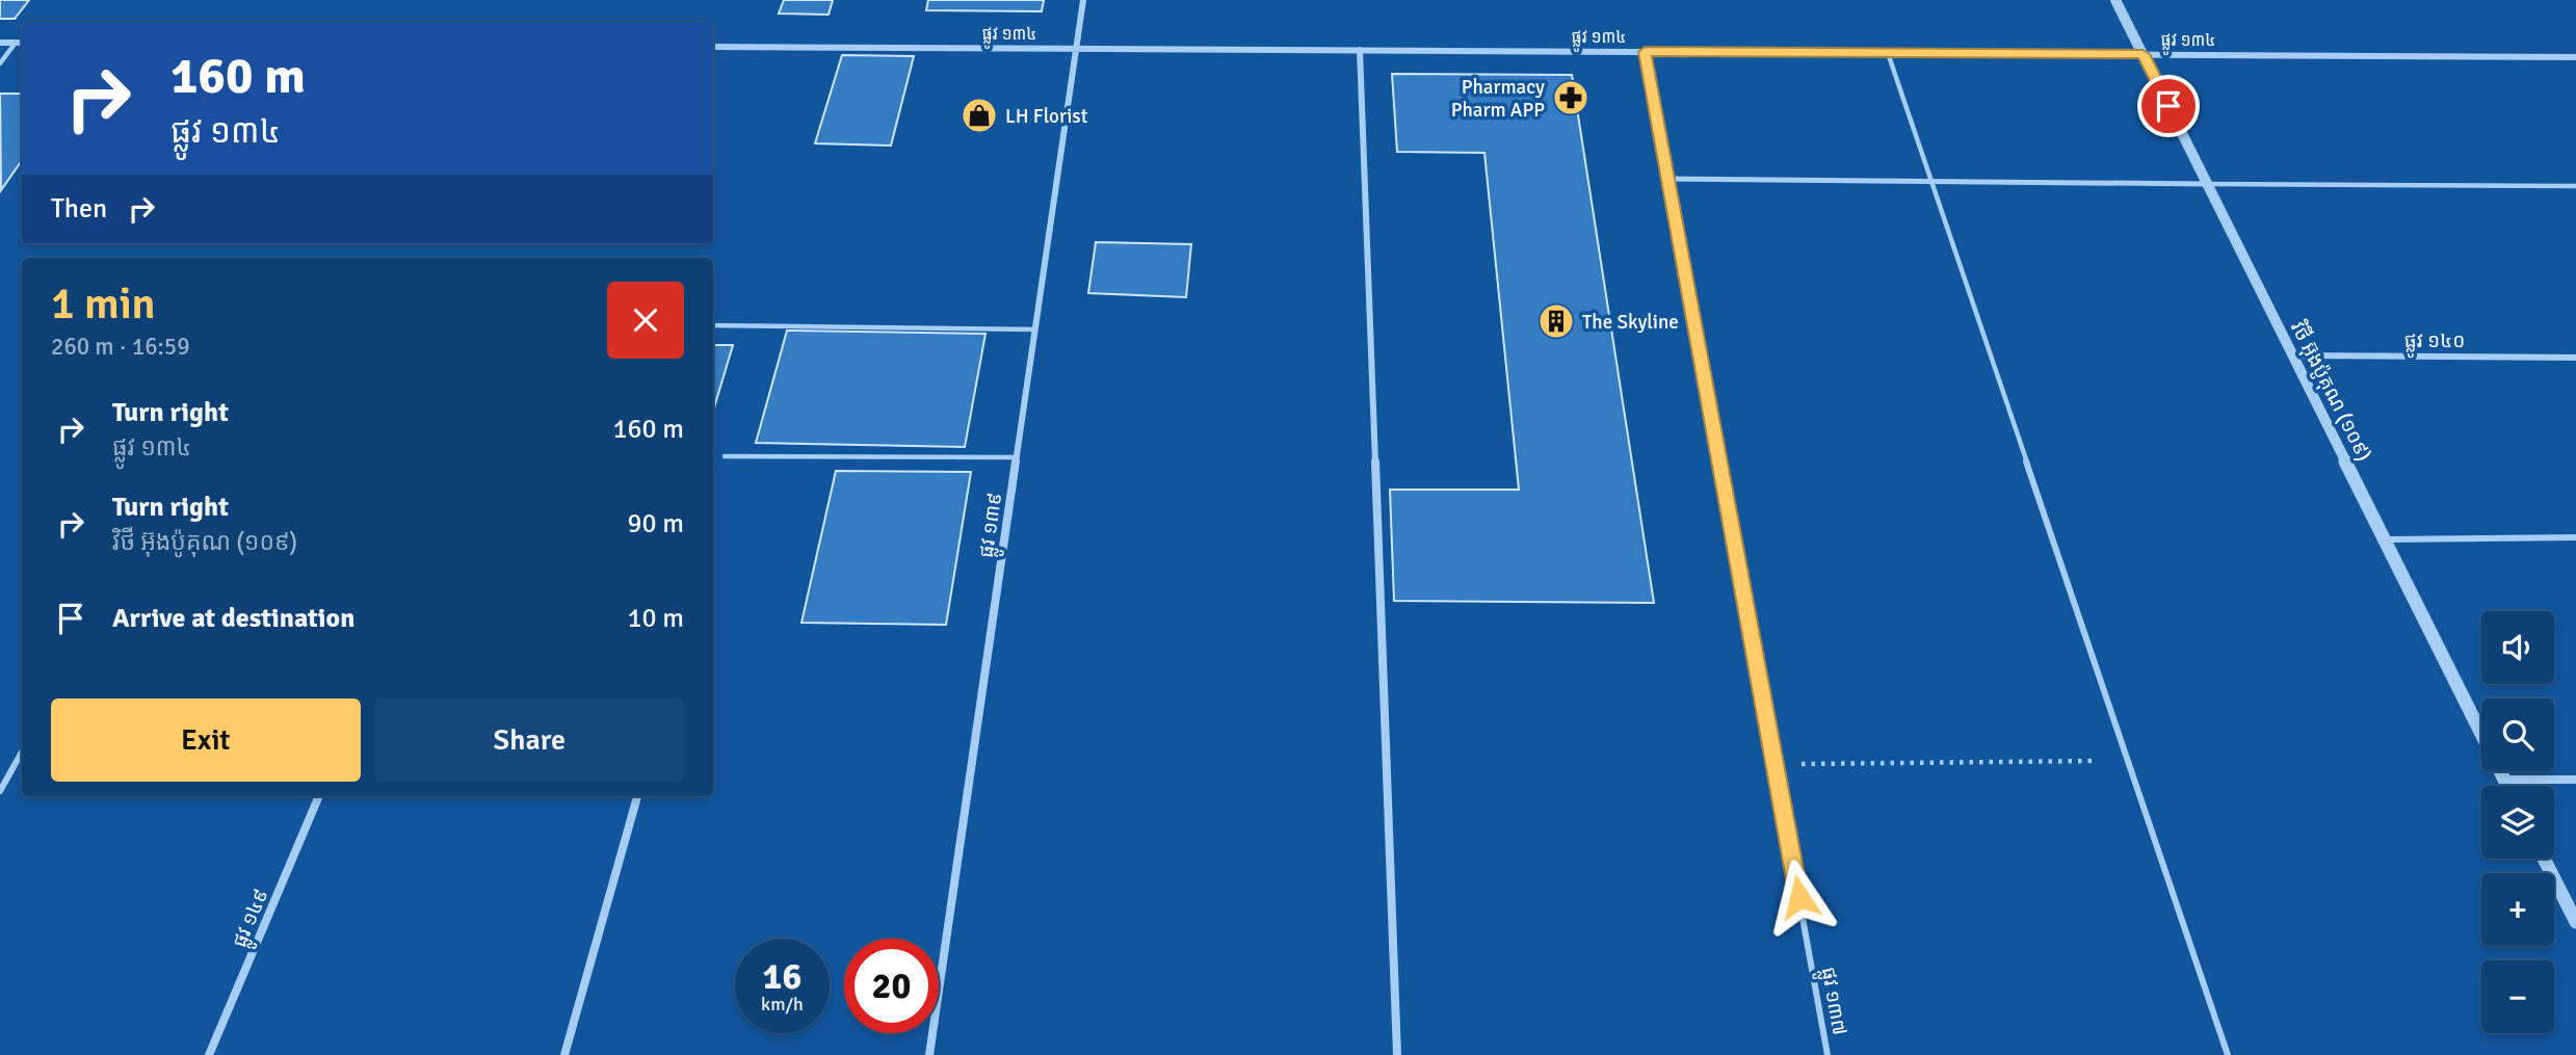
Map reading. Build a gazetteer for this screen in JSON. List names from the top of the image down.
{
  "streets": {
    "street": [
      "ផ្លូវ ១៣៤",
      "ផ្លូវ ១៤០",
      "វិថី អ៊ុងប៉ូគុណ (១០៩)",
      "ផ្លូវ ១៣៩",
      "ផ្លូវ ១៤៩"
    ],
    "lane": ["ផ្លូវ ១៣៧"]
  },
  "crossings": [
    ["ផ្លូវ ១៣៤", "វិថី អ៊ុងប៉ូគុណ (១០៩)"],
    ["ផ្លូវ ១៣៤", "ផ្លូវ ១៣៩"],
    ["ផ្លូវ ១៣៤", "ផ្លូវ ១៣៧"],
    ["ផ្លូវ ១៤០", "វិថី អ៊ុងប៉ូគុណ (១០៩)"]
  ],
  "places": {
    "pharmacy": ["Pharmacy Pharm APP"],
    "shop": ["LH Florist"],
    "building": ["The Skyline"]
  },
  "page": {
    "turn": ["160 m", "ផ្លូវ ១៣៤"],
    "then": "Then",
    "heading": ["1 min", "260 m · 16:59"],
    "list": [
      {
        "name": "Turn right",
        "note": "ផ្លូវ ១៣៤",
        "value": "160 m"
      },
      {
        "name": "Turn right",
        "note": "វិថី អ៊ុងប៉ូគុណ (១០៩)",
        "value": "90 m"
      },
      {
        "name": "Arrive at destination",
        "value": "10 m"
      }
    ],
    "map_buttons": ["+", "−"],
    "buttons": ["Exit", "Share"],
    "speed": "16 km/h",
    "limit": "20"
  }
}
